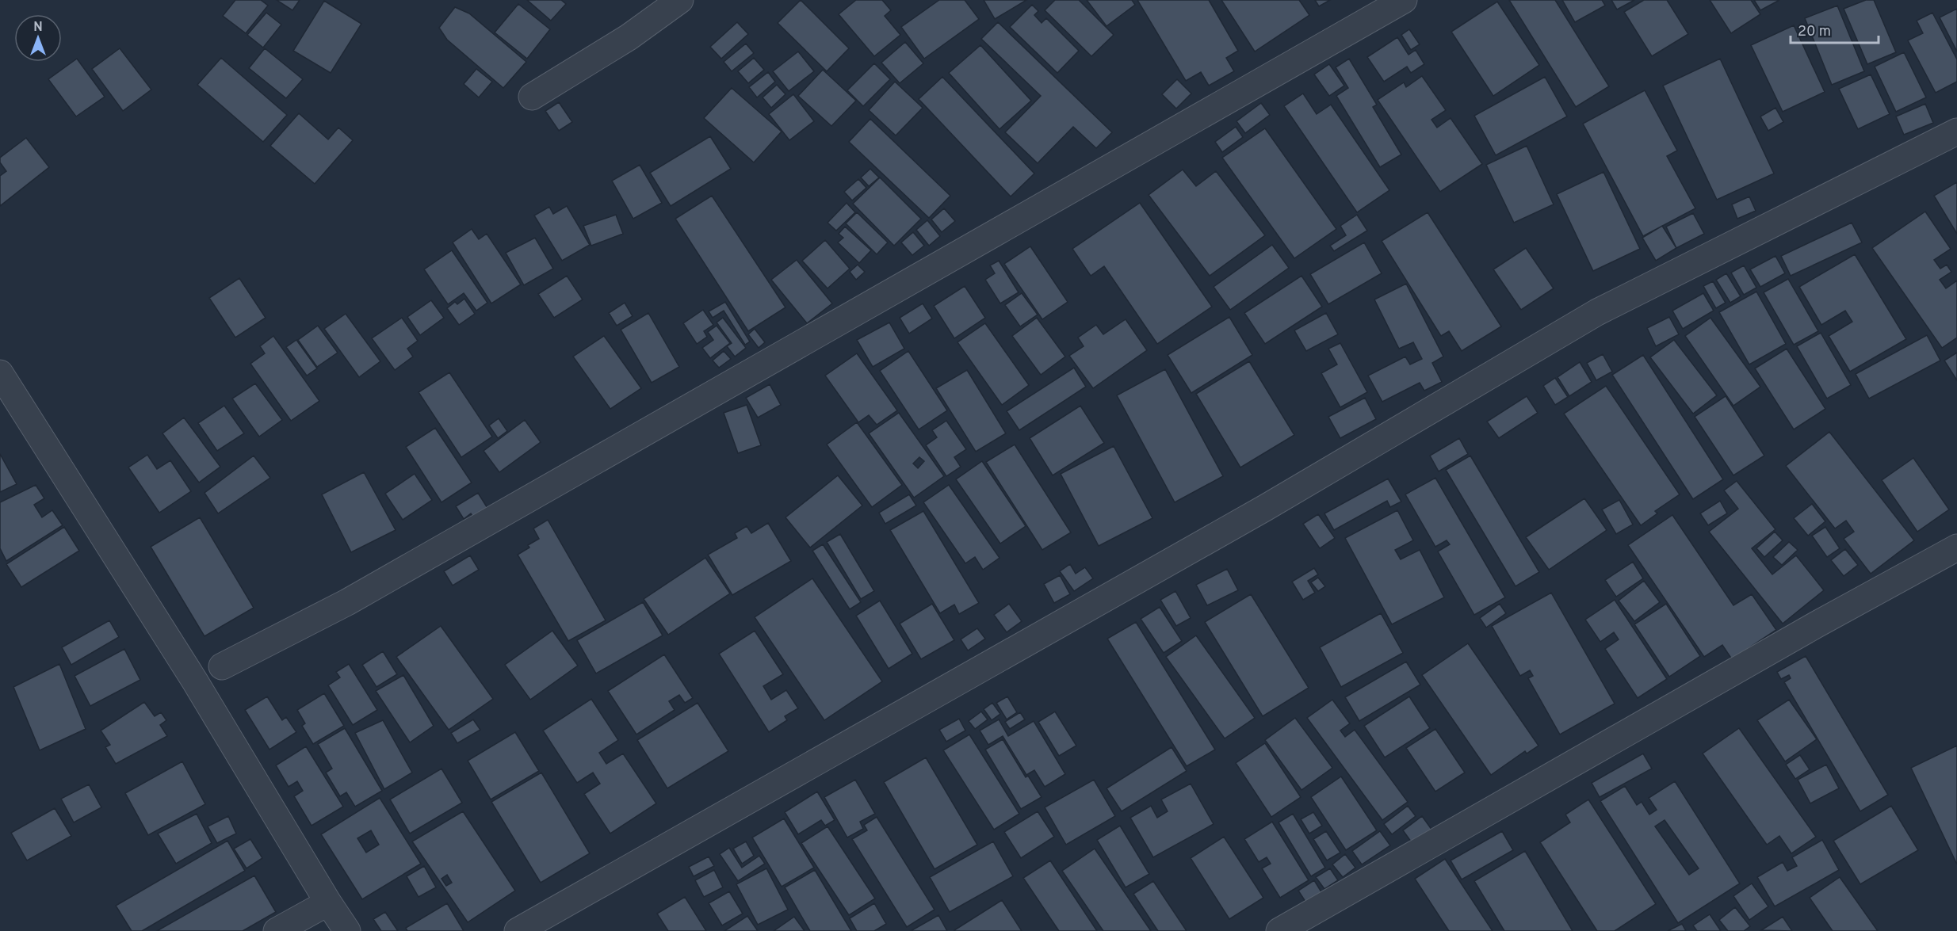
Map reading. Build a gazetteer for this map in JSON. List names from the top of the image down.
{
  "scale_bar": "20 m",
  "north": "top"
}
